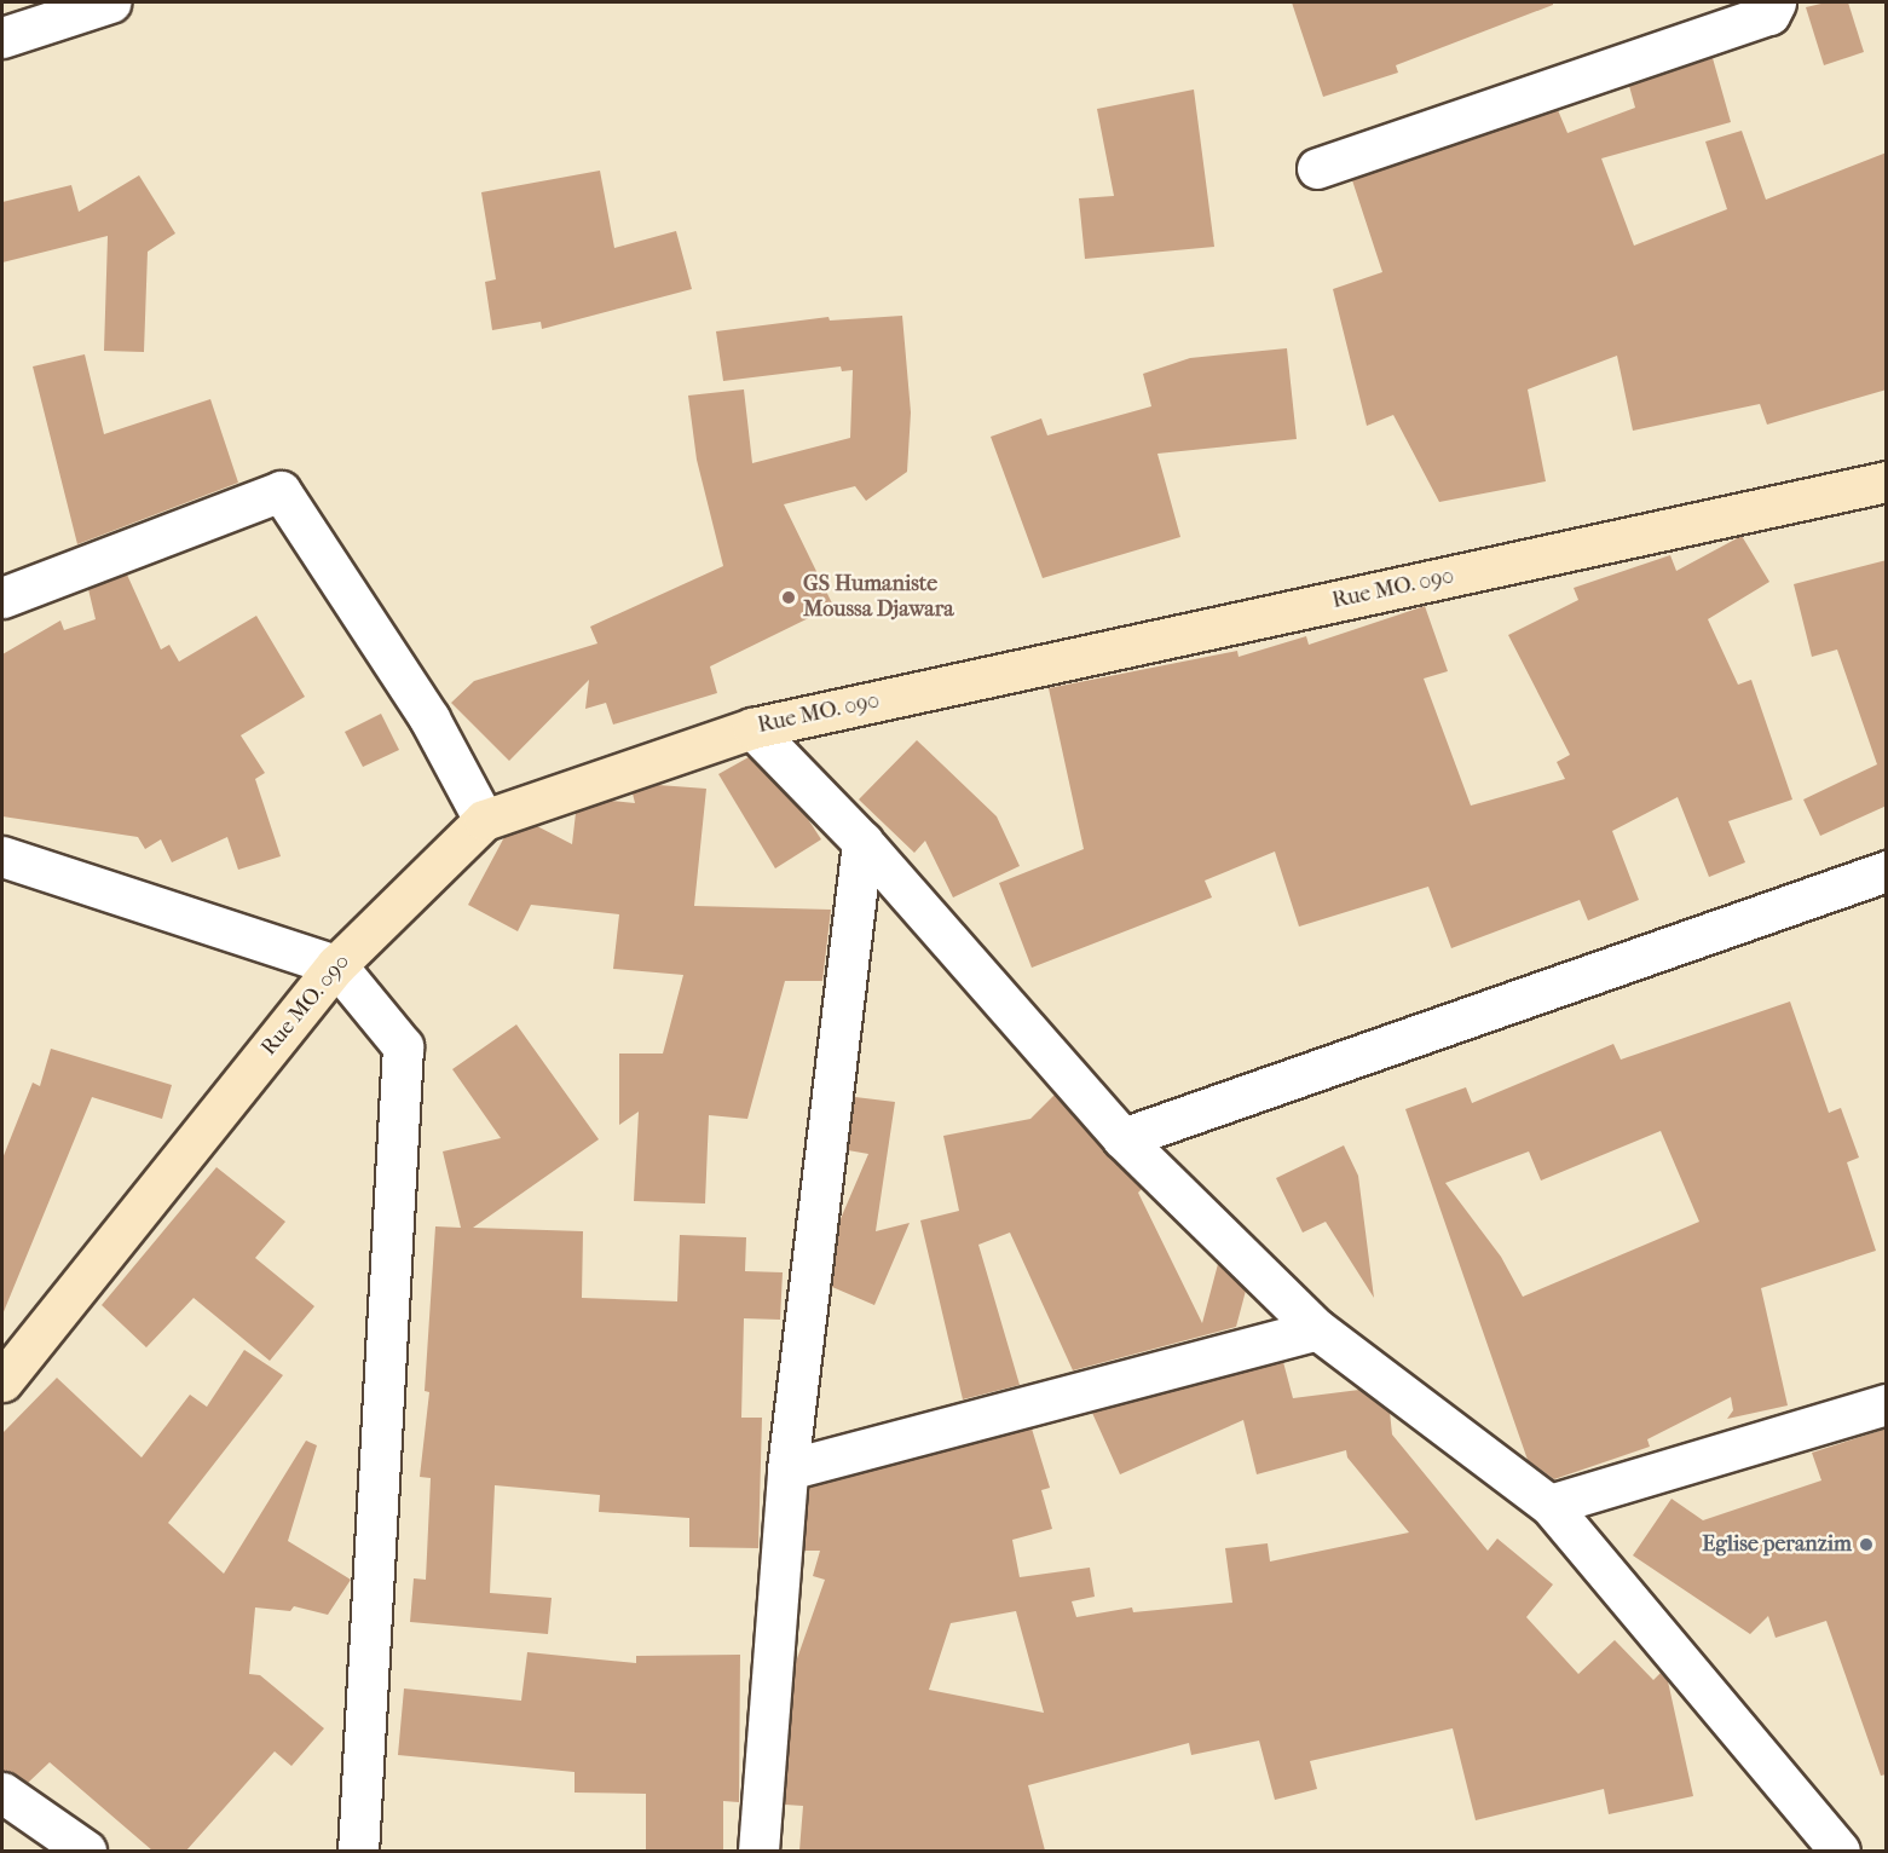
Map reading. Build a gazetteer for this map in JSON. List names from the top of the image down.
{
  "streets": {
    "street": ["Rue MO. 090"]
  },
  "places": ["GS Humaniste Moussa Djawara", "Eglise peranzim"]
}
